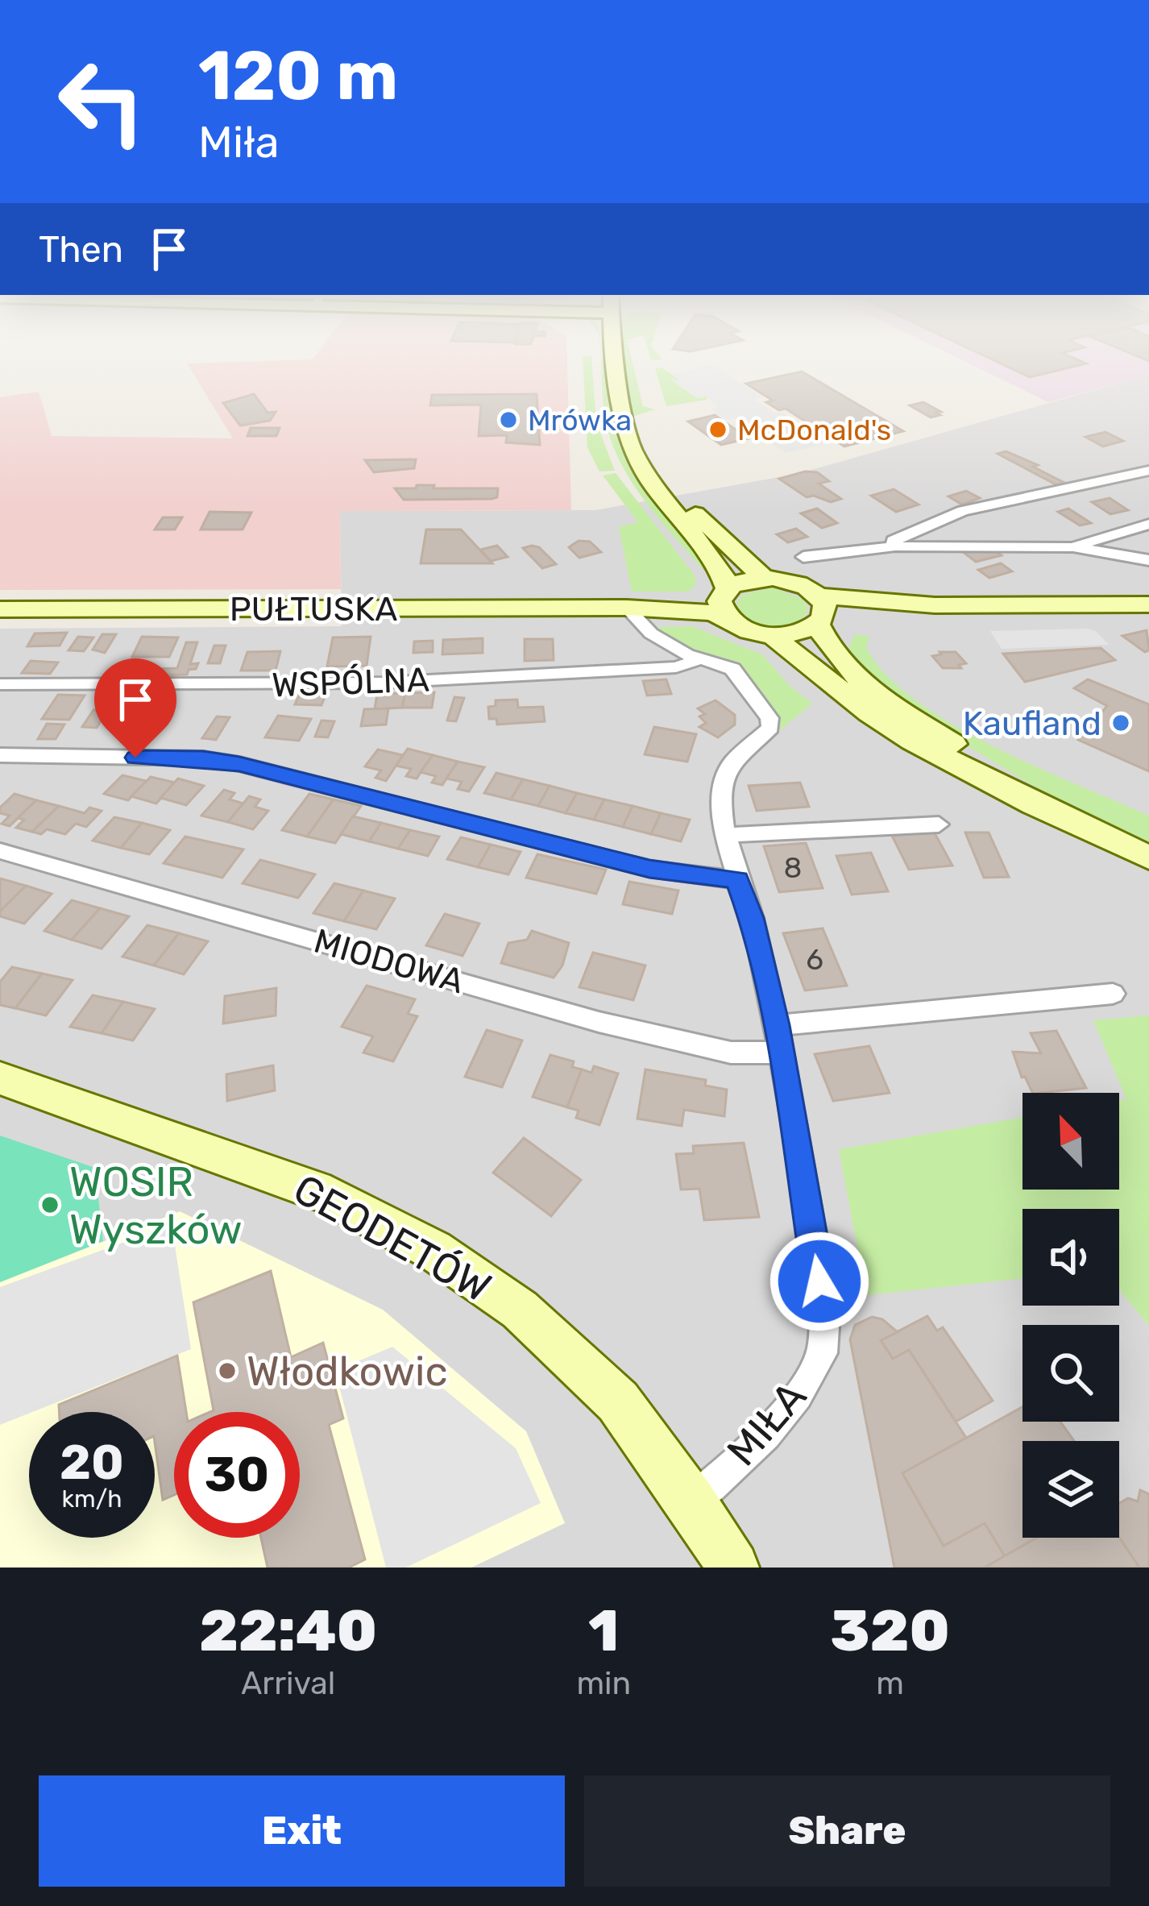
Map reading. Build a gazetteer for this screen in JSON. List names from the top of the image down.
{
  "streets": {
    "main road": ["PUŁTUSKA", "GEODETÓW"],
    "street": ["WSPÓLNA", "MIODOWA", "MIŁA"]
  },
  "crossings": [
    ["PUŁTUSKA", "MIŁA"],
    ["WSPÓLNA", "MIŁA"],
    ["MIODOWA", "MIŁA"],
    ["GEODETÓW", "MIŁA"]
  ],
  "places": [
    "Mrówka",
    "McDonald's",
    "Kaufland",
    "WOSIR Wyszków",
    "Włodkowic"
  ],
  "house_numbers": ["8", "6"],
  "north": "top left",
  "page": {
    "turn": ["120 m", "Miła"],
    "then": "Then",
    "speed": "20 km/h",
    "limit": "30",
    "eta": [
      "22:40",
      "Arrival",
      "1",
      "min",
      "320",
      "m"
    ],
    "buttons": ["Exit", "Share"]
  }
}
